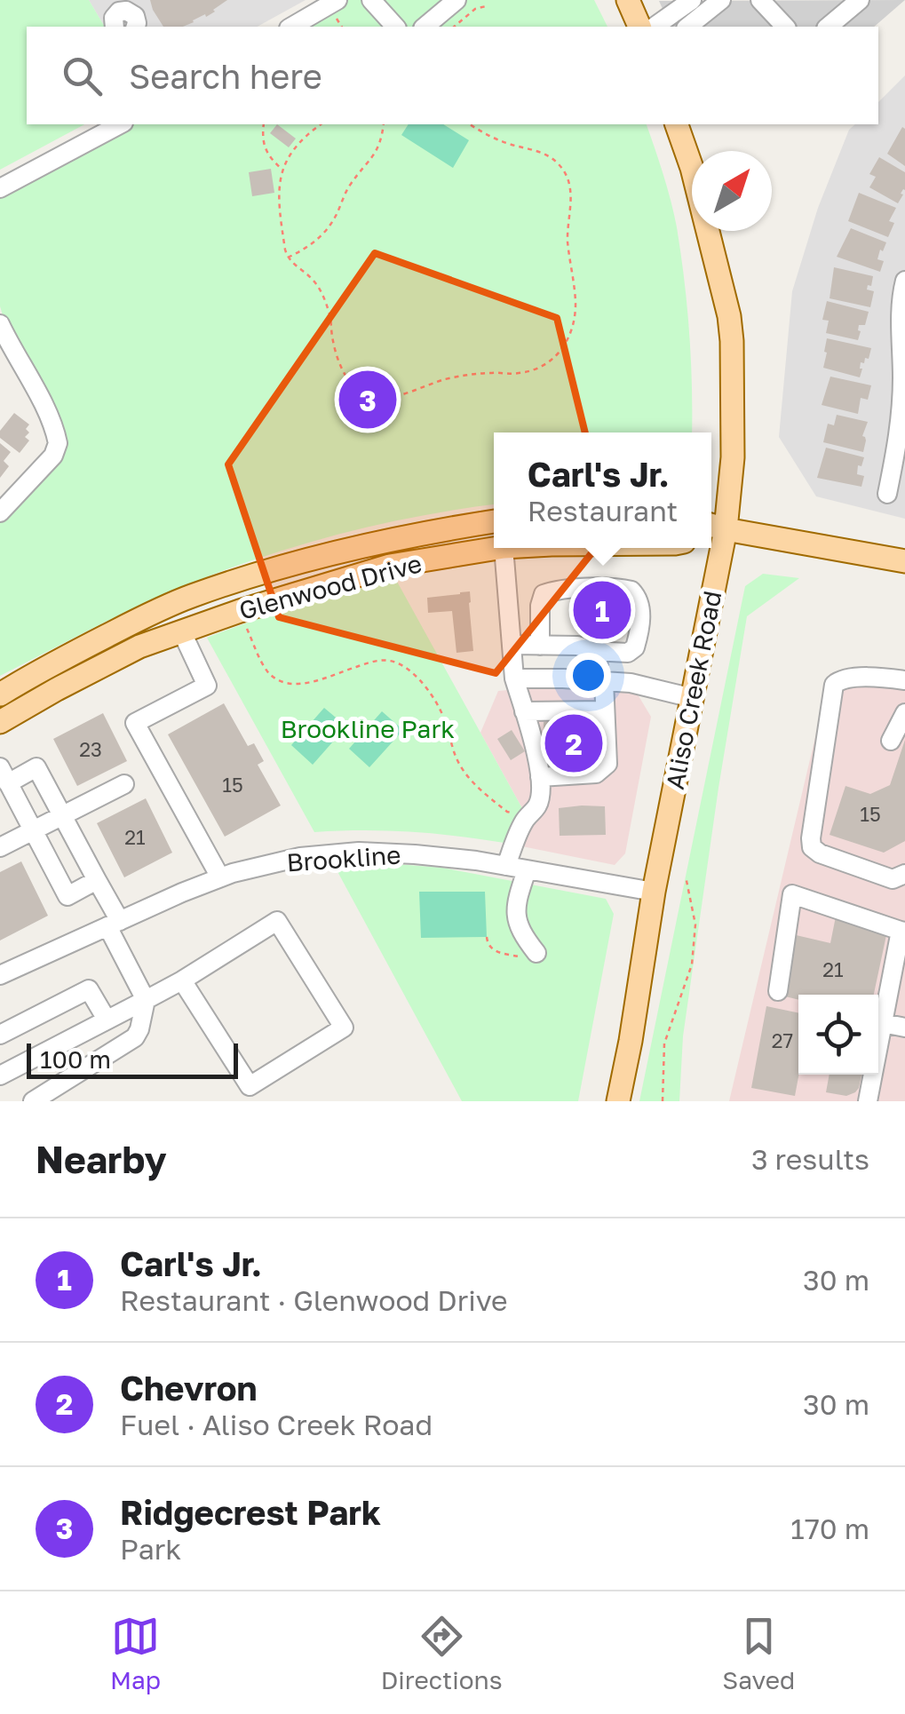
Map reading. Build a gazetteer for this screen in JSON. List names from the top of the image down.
{
  "streets": {
    "main road": ["Glenwood Drive", "Aliso Creek Road"],
    "street": ["Brookline"]
  },
  "crossings": [
    ["Aliso Creek Road", "Brookline"]
  ],
  "parks": ["Brookline Park"],
  "house_numbers": [
    "23",
    "15",
    "15",
    "21",
    "21",
    "27"
  ],
  "scale_bar": "100 m",
  "north": "top right",
  "page": {
    "search": "Search here",
    "pins": ["3", "1", "2"],
    "popup": ["Carl's Jr.", "Restaurant"],
    "scale": "100 m",
    "heading": ["Nearby", "3 results"],
    "list": [
      {
        "mark": "1",
        "name": "Carl's Jr.",
        "note": "Restaurant · Glenwood Drive",
        "value": "30 m"
      },
      {
        "mark": "2",
        "name": "Chevron",
        "note": "Fuel · Aliso Creek Road",
        "value": "30 m"
      },
      {
        "mark": "3",
        "name": "Ridgecrest Park",
        "note": "Park",
        "value": "170 m"
      }
    ],
    "nav": ["Map", "Directions", "Saved"]
  }
}
